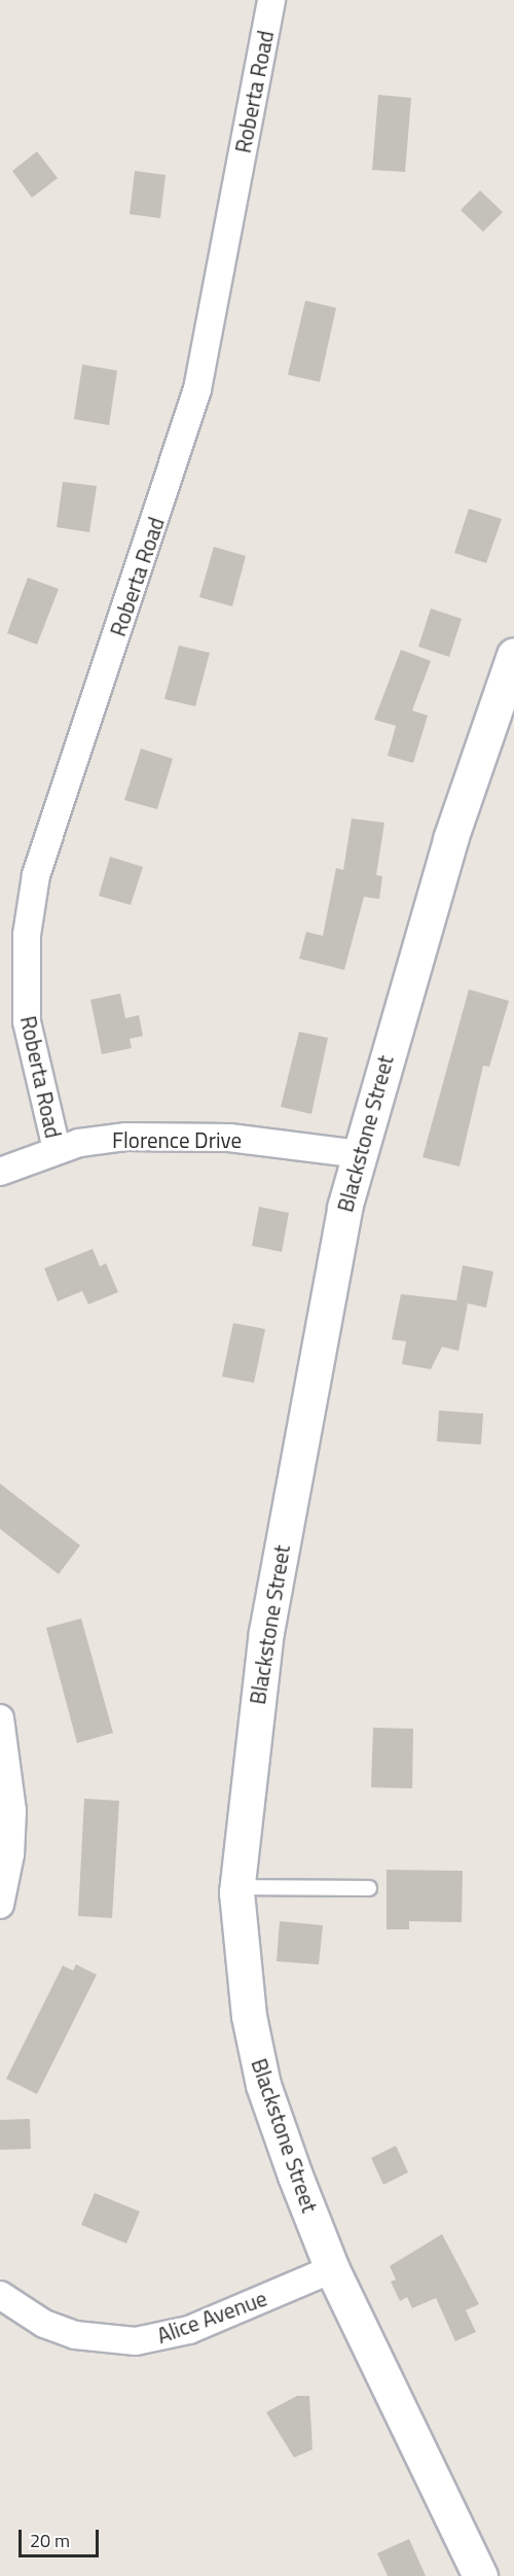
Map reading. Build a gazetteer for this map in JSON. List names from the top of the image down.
{
  "streets": {
    "main road": ["Blackstone Street"],
    "street": ["Roberta Road", "Florence Drive", "Alice Avenue"]
  },
  "crossings": [
    ["Roberta Road", "Florence Drive"],
    ["Blackstone Street", "Florence Drive"],
    ["Blackstone Street", "Alice Avenue"]
  ],
  "scale_bar": "20 m"
}
